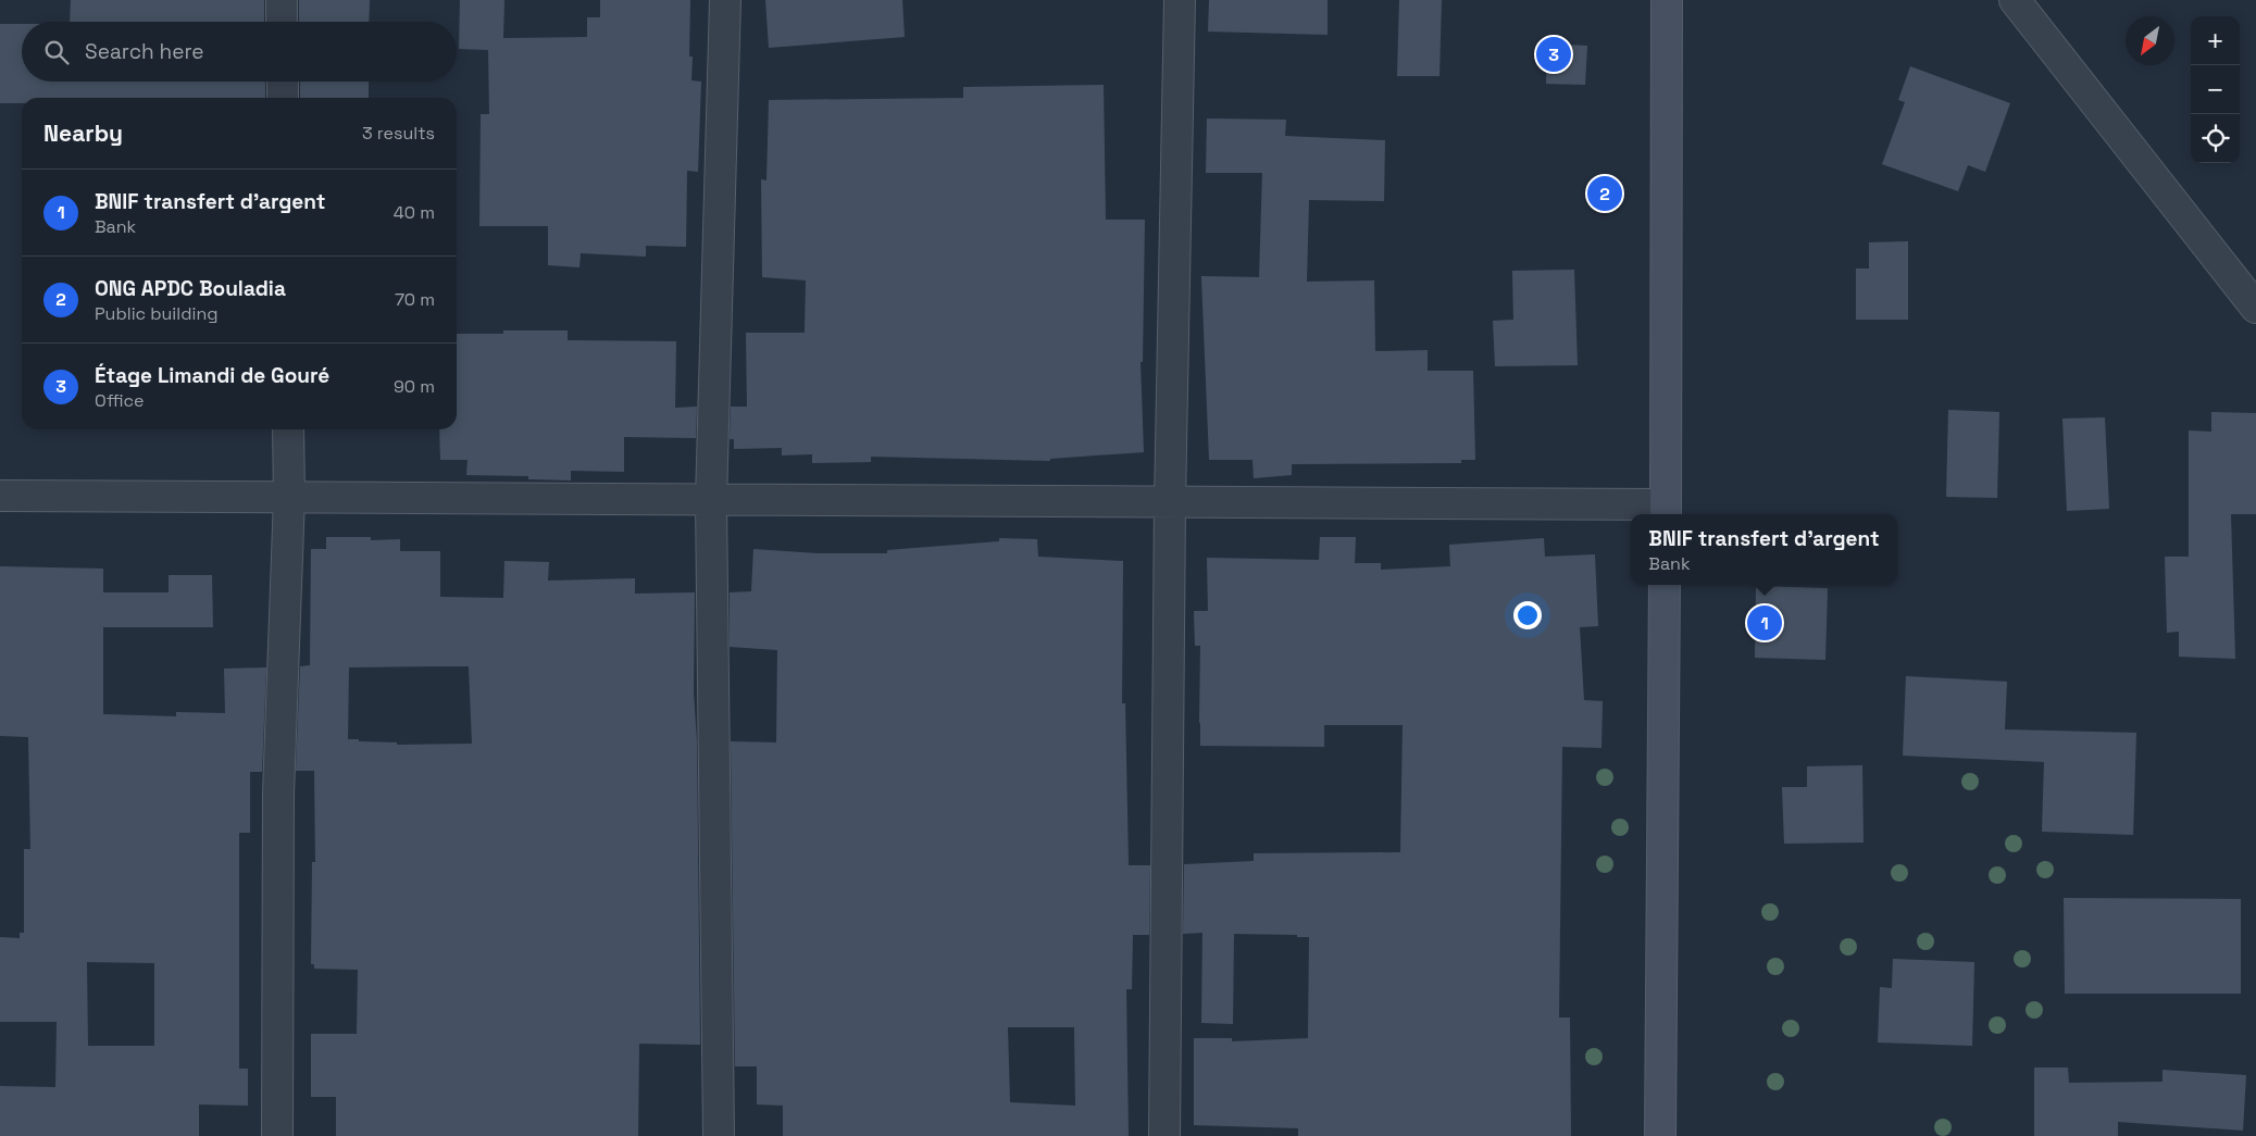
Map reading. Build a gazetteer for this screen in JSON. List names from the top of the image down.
{
  "north": "bottom left",
  "page": {
    "map_buttons": ["+", "−"],
    "search": "Search here",
    "pins": ["3", "2", "1"],
    "heading": ["Nearby", "3 results"],
    "list": [
      {
        "mark": "1",
        "name": "BNIF transfert d'argent",
        "note": "Bank",
        "value": "40 m"
      },
      {
        "mark": "2",
        "name": "ONG APDC Bouladia",
        "note": "Public building",
        "value": "70 m"
      },
      {
        "mark": "3",
        "name": "Étage Limandi de Gouré",
        "note": "Office",
        "value": "90 m"
      }
    ],
    "popup": ["BNIF transfert d'argent", "Bank"]
  }
}
